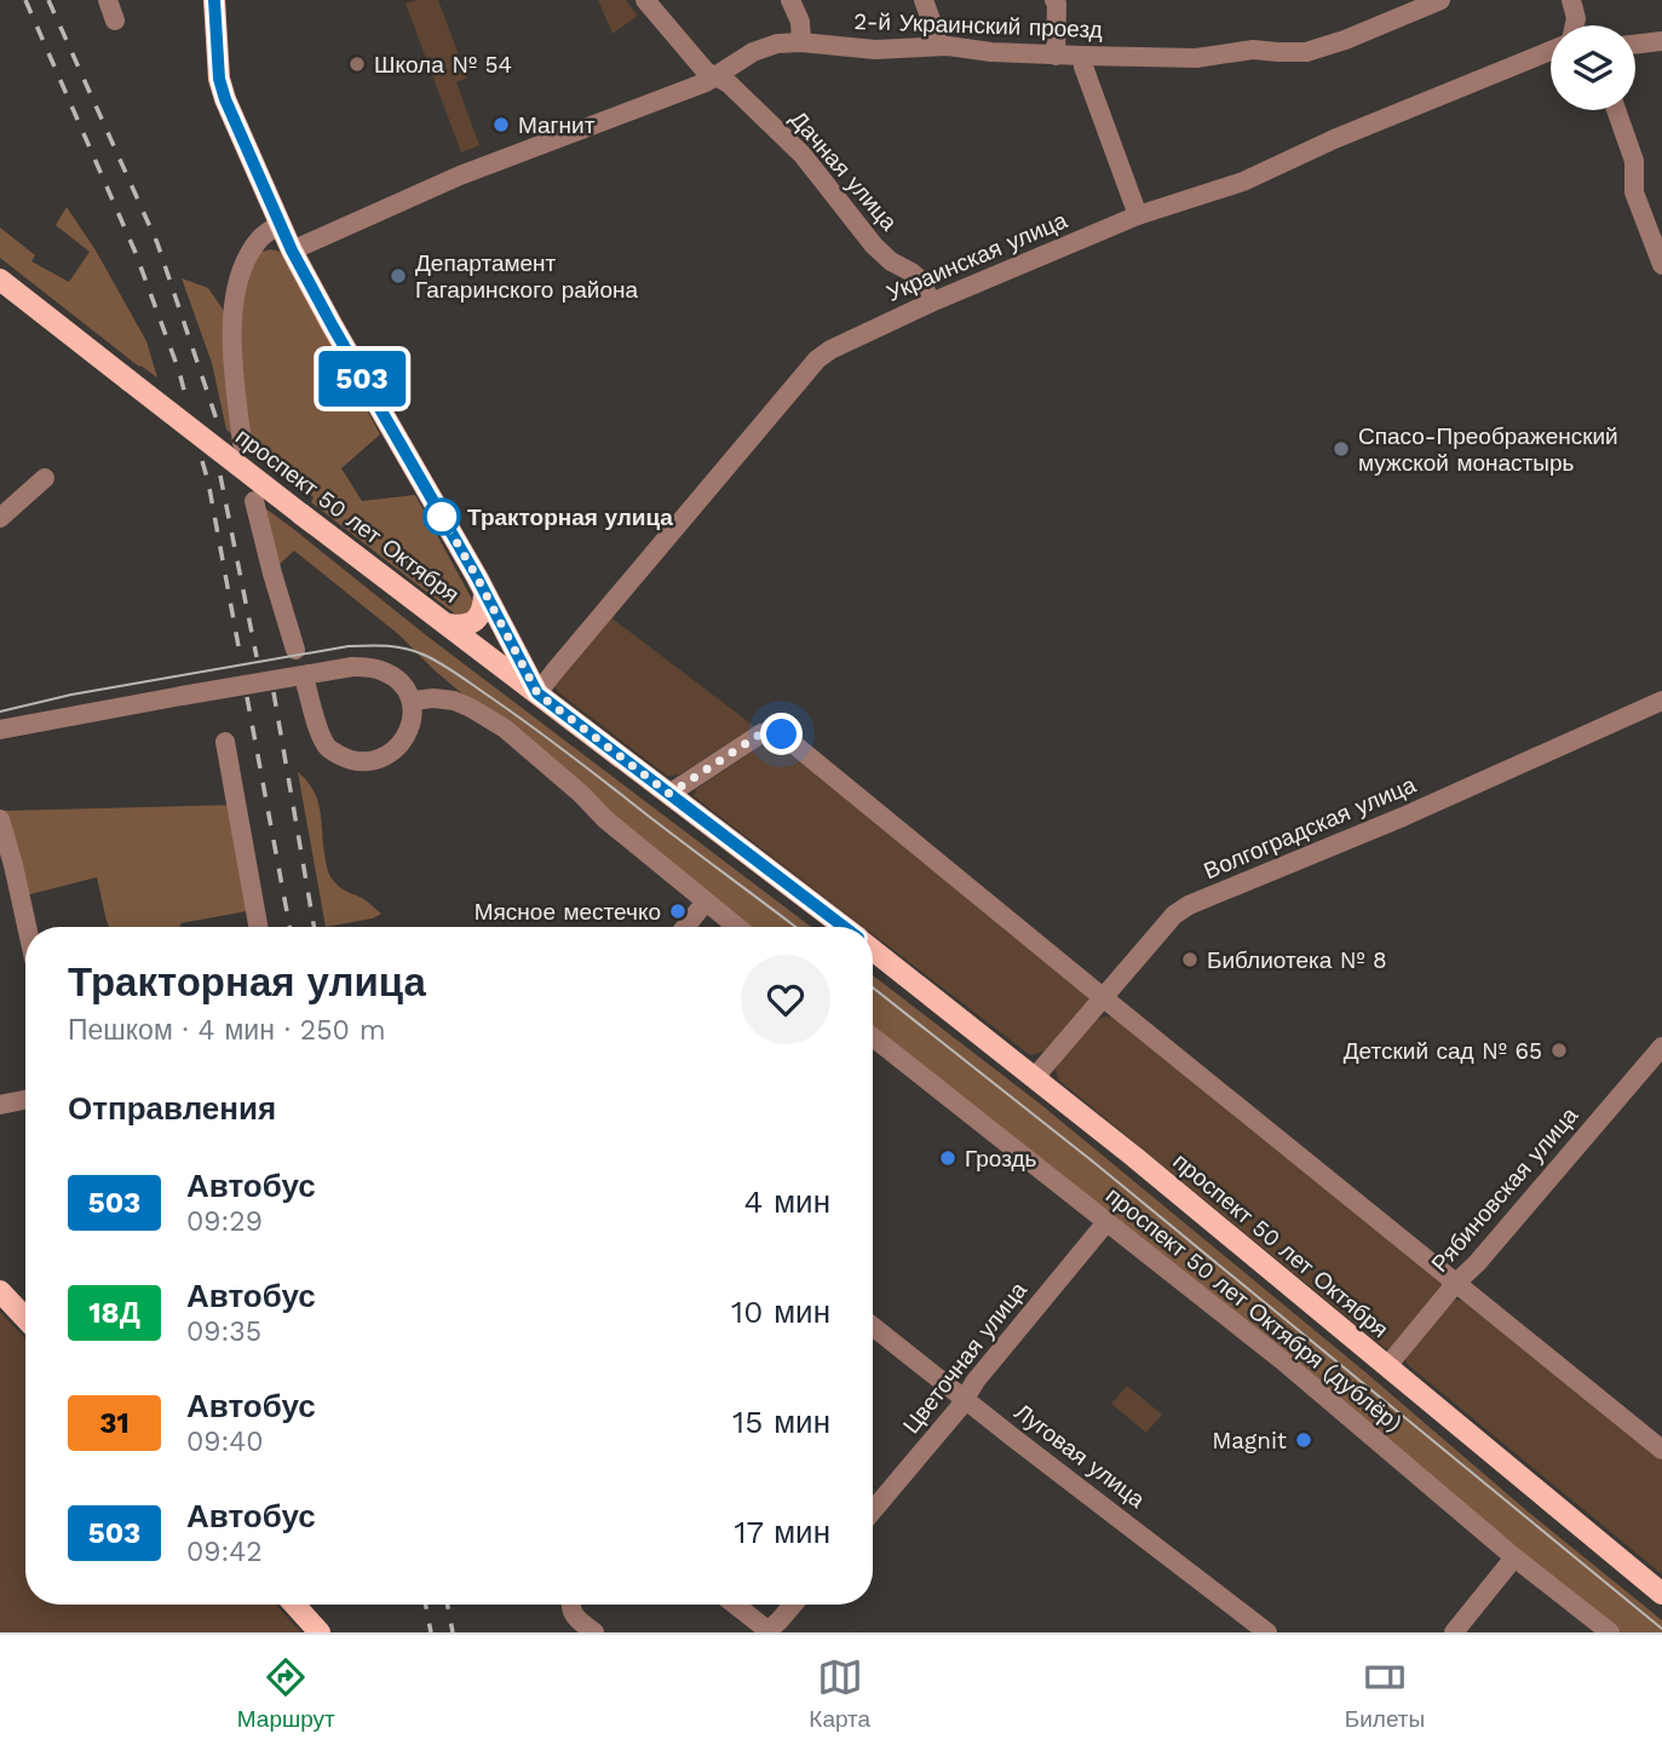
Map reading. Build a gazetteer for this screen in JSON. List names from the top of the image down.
{
  "streets": {
    "main road": ["проспект 50 лет Октября"],
    "street": [
      "2-й Украинский проезд",
      "Дачная улица",
      "Украинская улица",
      "Волгоградская улица",
      "Рябиновская улица",
      "проспект 50 лет Октября (дублёр)",
      "Цветочная улица",
      "Луговая улица"
    ]
  },
  "crossings": [
    ["2-й Украинский проезд", "Дачная улица"],
    ["Дачная улица", "Украинская улица"],
    ["Украинская улица", "проспект 50 лет Октября"],
    ["проспект 50 лет Октября", "Волгоградская улица"],
    ["проспект 50 лет Октября", "Рябиновская улица"],
    ["проспект 50 лет Октября (дублёр)", "Цветочная улица"],
    ["Цветочная улица", "Луговая улица"]
  ],
  "places": [
    "Школа № 54",
    "Магнит",
    "Департамент Гагаринского района",
    "Спасо-Преображенский мужской монастырь",
    "Тракторная улица",
    "Мясное местечко",
    "Библиотека № 8",
    "Детский сад № 65",
    "Гроздь",
    "Magnit"
  ],
  "lines": ["bus line 503"],
  "page": {
    "on_map": "503",
    "heading": [
      ["Тракторная улица", "Пешком · 4 мин · 250 m"],
      "Отправления"
    ],
    "list": [
      {
        "mark": "503",
        "name": "Автобус",
        "note": "09:29",
        "value": "4 мин"
      },
      {
        "mark": "18Д",
        "name": "Автобус",
        "note": "09:35",
        "value": "10 мин"
      },
      {
        "mark": "31",
        "name": "Автобус",
        "note": "09:40",
        "value": "15 мин"
      },
      {
        "mark": "503",
        "name": "Автобус",
        "note": "09:42",
        "value": "17 мин"
      }
    ],
    "tabs": ["Маршрут", "Карта", "Билеты"]
  }
}
